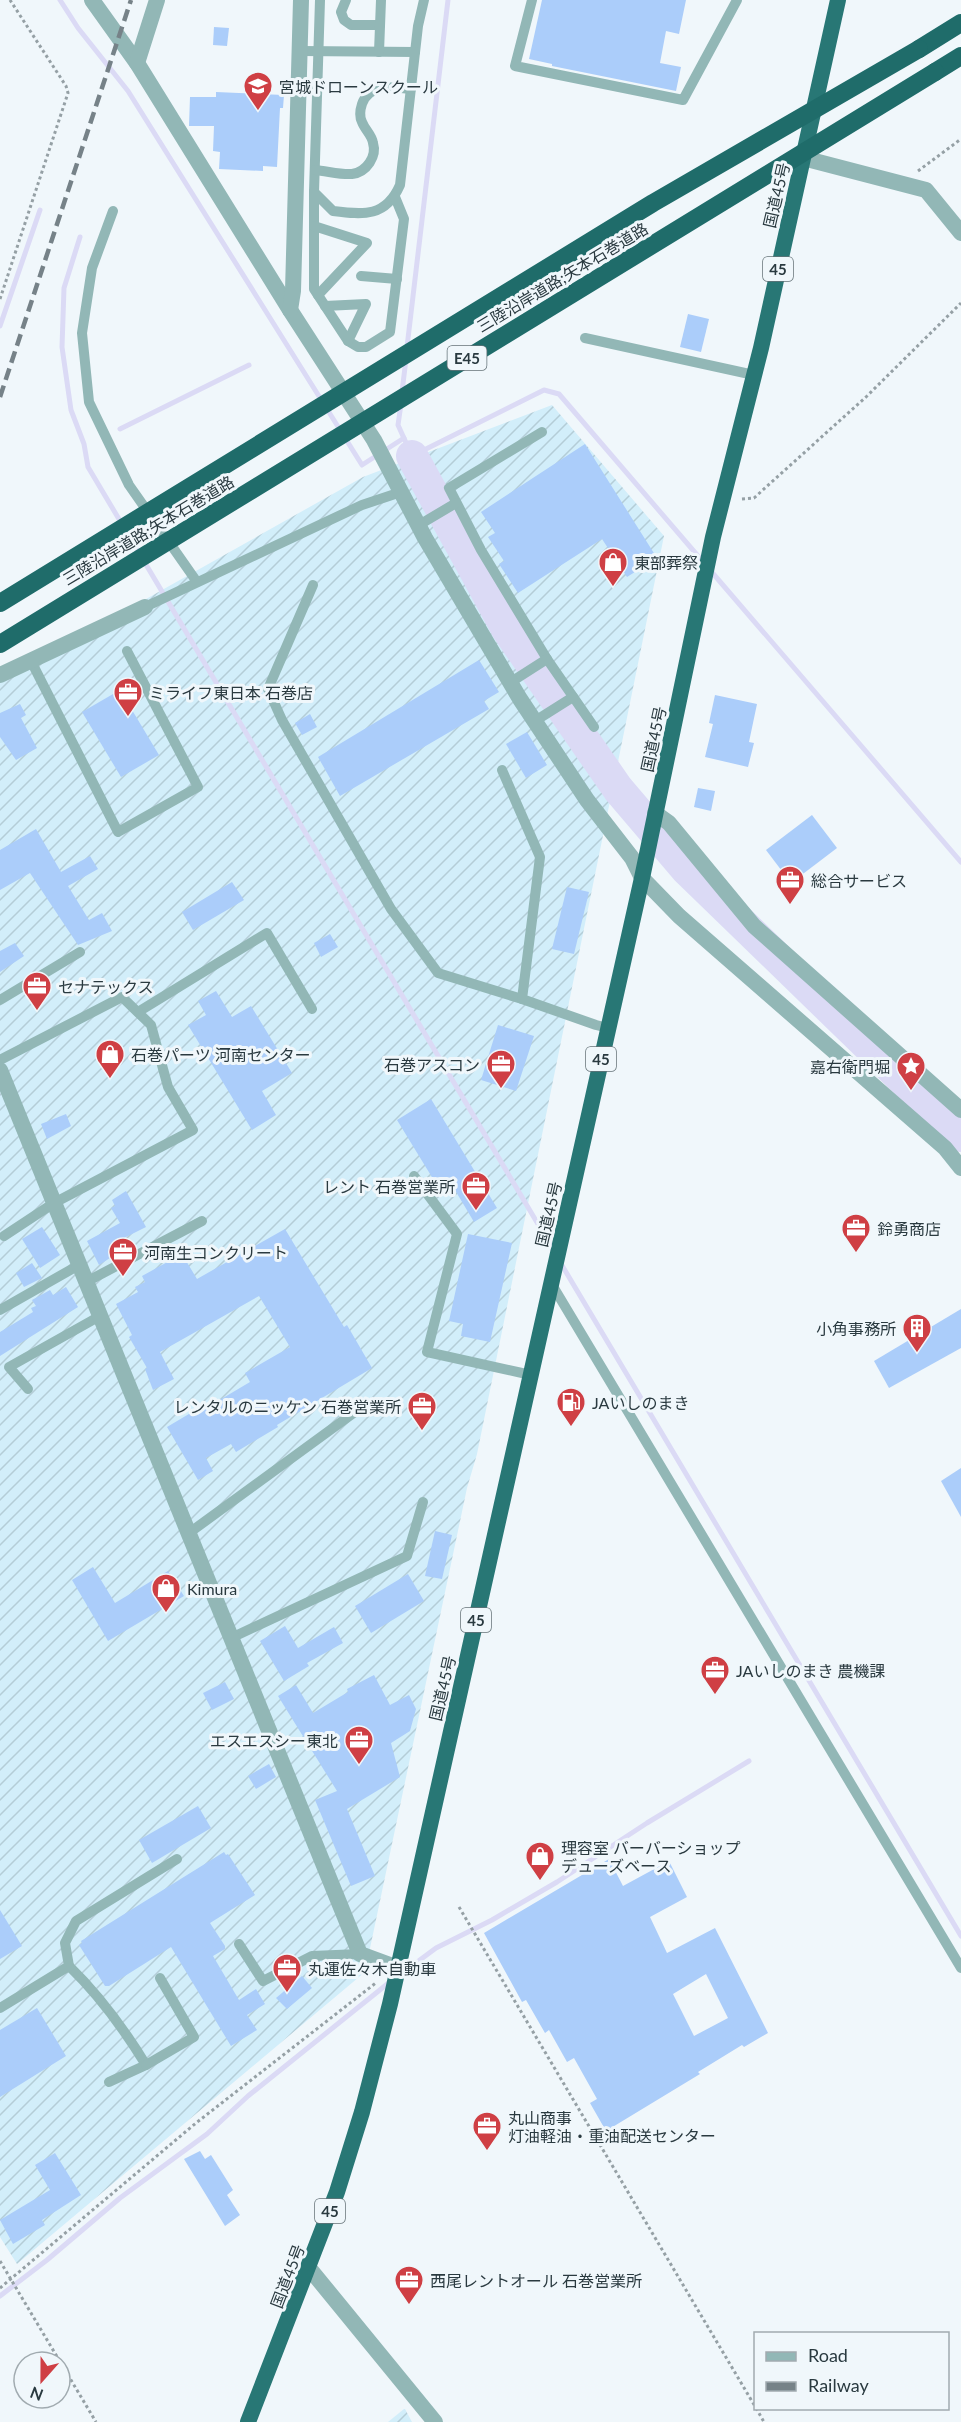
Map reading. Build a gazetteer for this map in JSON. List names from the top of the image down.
{
  "streets": {
    "highway": [
      "国道45号",
      "45",
      "三陸沿岸道路;矢本石巻道路",
      "E45"
    ]
  },
  "places": {
    "school or university": ["宮城ドローンスクール"],
    "shop": [
      "東部葬祭",
      "石巻パーツ 河南センター",
      "Kimura",
      "理容室 バーバーショップ デューズベース"
    ],
    "office": [
      "ミライフ東日本 石巻店",
      "総合サービス",
      "セナテックス",
      "石巻アスコン",
      "レント 石巻営業所",
      "鈴勇商店",
      "河南生コンクリート",
      "レンタルのニッケン 石巻営業所",
      "JAいしのまき 農機課",
      "エスエスシー東北",
      "丸運佐々木自動車",
      "丸山商事 灯油軽油・重油配送センター",
      "西尾レントオール 石巻営業所"
    ],
    "place": ["嘉右衛門堀"],
    "building": ["小角事務所"],
    "fuel station": ["JAいしのまき"]
  },
  "legend": ["Road", "Railway"],
  "north": "bottom"
}
